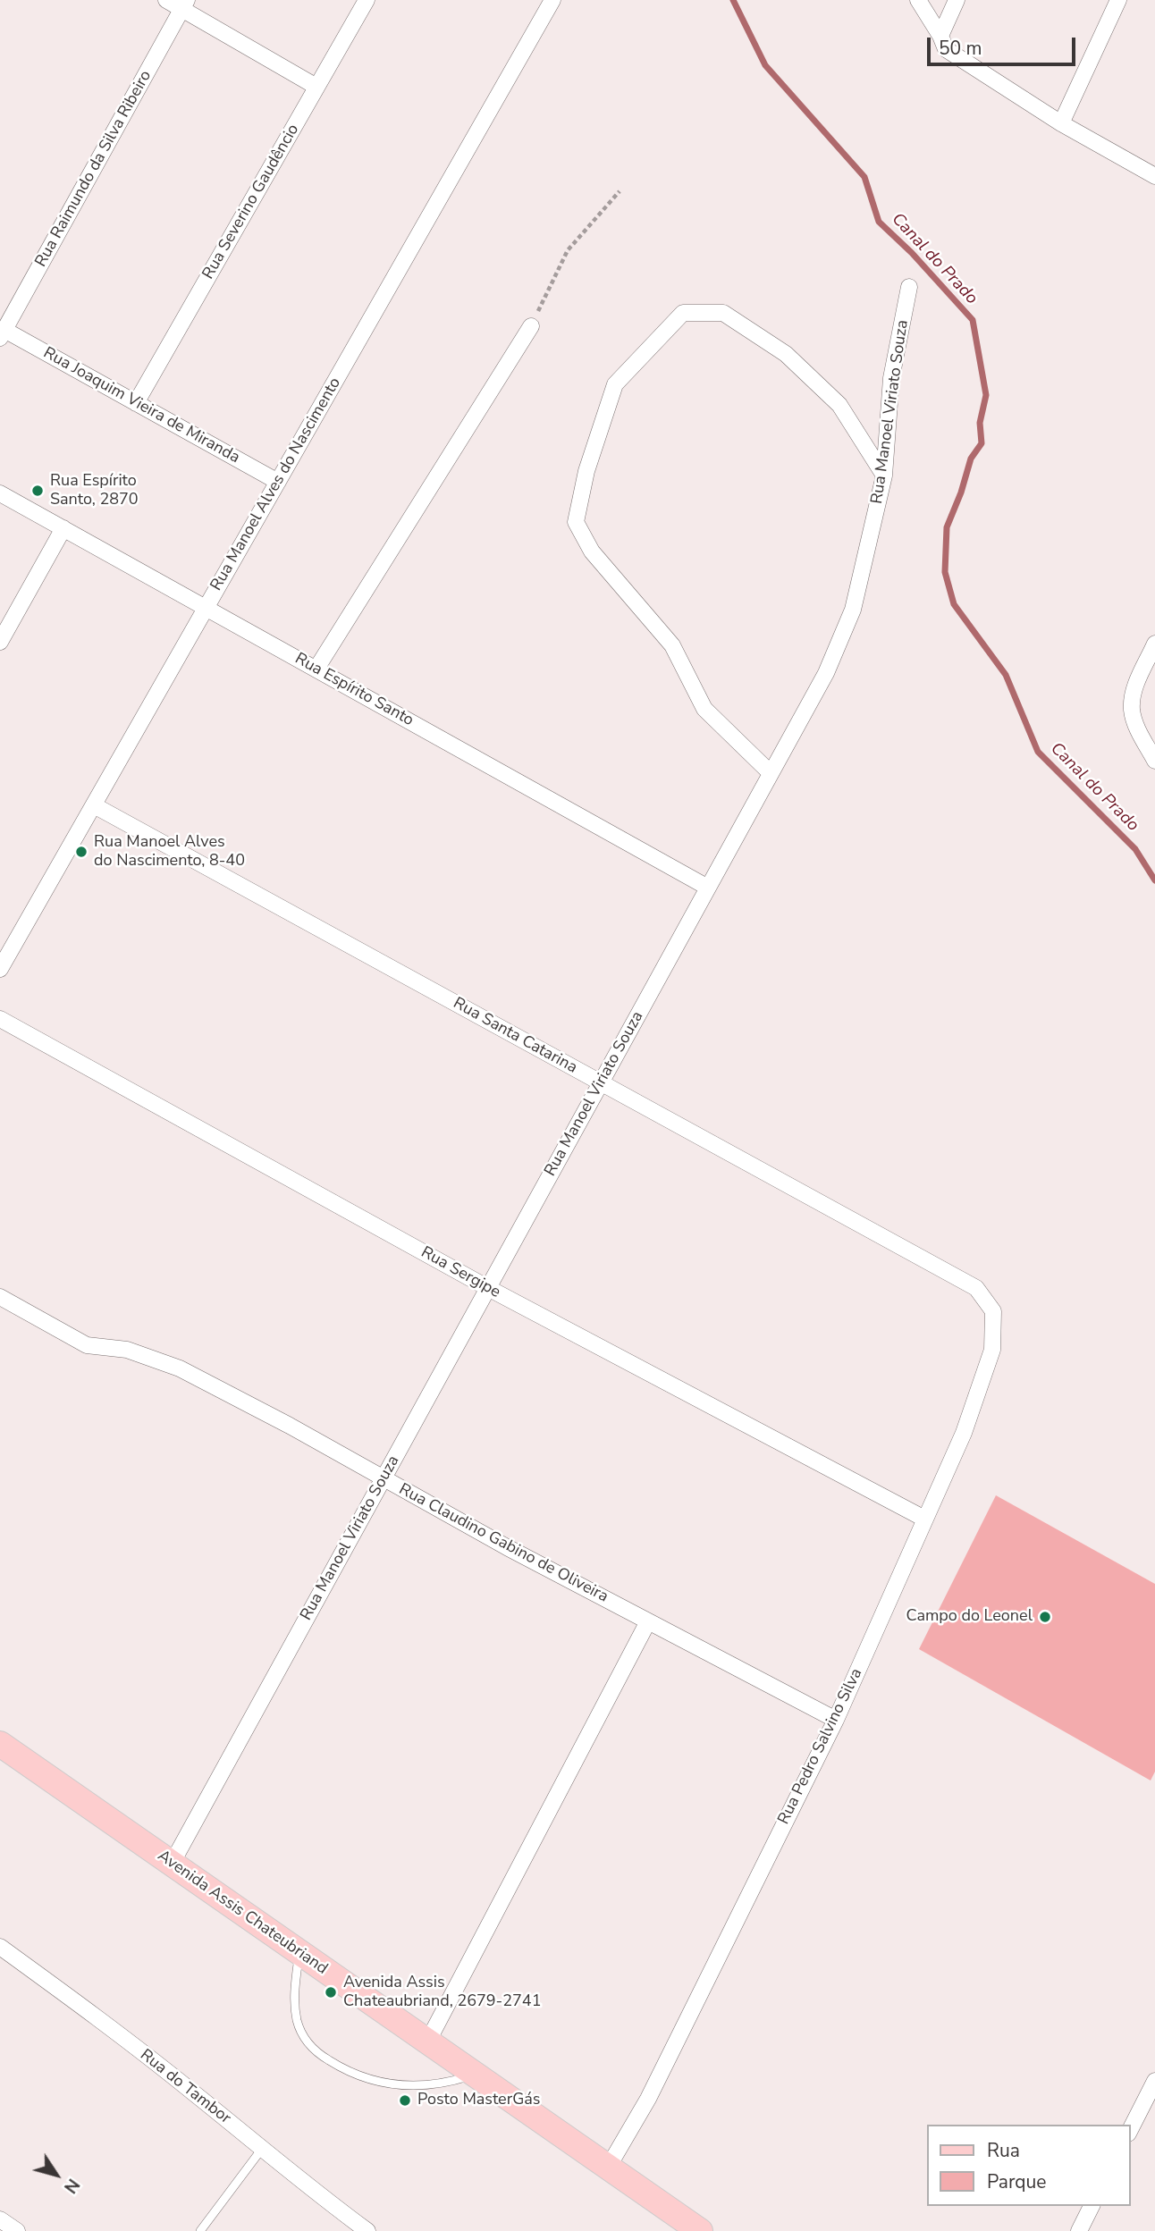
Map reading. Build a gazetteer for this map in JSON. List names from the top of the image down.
{
  "streets": {
    "main road": ["Avenida Assis Chateubriand"],
    "street": [
      "Rua Raimundo da Silva Ribeiro",
      "Rua Severino Gaudêncio",
      "Rua Joaquim Vieira de Miranda",
      "Rua Manoel Viriato Souza",
      "Rua Manoel Alves do Nascimento",
      "Rua Espírito Santo",
      "Rua Santa Catarina",
      "Rua Sergipe",
      "Rua Claudino Gabino de Oliveira",
      "Rua Pedro Salvino Silva",
      "Rua do Tambor"
    ]
  },
  "crossings": [
    ["Rua Raimundo da Silva Ribeiro", "Rua Joaquim Vieira de Miranda"],
    ["Rua Severino Gaudêncio", "Rua Joaquim Vieira de Miranda"],
    ["Rua Joaquim Vieira de Miranda", "Rua Manoel Alves do Nascimento"],
    ["Rua Manoel Viriato Souza", "Rua Espírito Santo"],
    ["Rua Manoel Viriato Souza", "Rua Santa Catarina"],
    ["Rua Manoel Viriato Souza", "Rua Sergipe"],
    ["Rua Manoel Viriato Souza", "Rua Claudino Gabino de Oliveira"],
    ["Rua Manoel Viriato Souza", "Avenida Assis Chateubriand"],
    ["Rua Manoel Alves do Nascimento", "Rua Espírito Santo"],
    ["Rua Manoel Alves do Nascimento", "Rua Santa Catarina"],
    ["Rua Santa Catarina", "Rua Pedro Salvino Silva"],
    ["Rua Sergipe", "Rua Pedro Salvino Silva"],
    ["Rua Claudino Gabino de Oliveira", "Rua Pedro Salvino Silva"],
    ["Rua Pedro Salvino Silva", "Avenida Assis Chateubriand"]
  ],
  "water": ["Canal do Prado"],
  "places": [
    "Rua Espírito Santo, 2870",
    "Rua Manoel Alves do Nascimento, 8-40",
    "Campo do Leonel",
    "Avenida Assis Chateaubriand, 2679-2741",
    "Posto MasterGás"
  ],
  "legend": ["Rua", "Parque"],
  "scale_bar": "50 m",
  "north": "bottom right"
}
